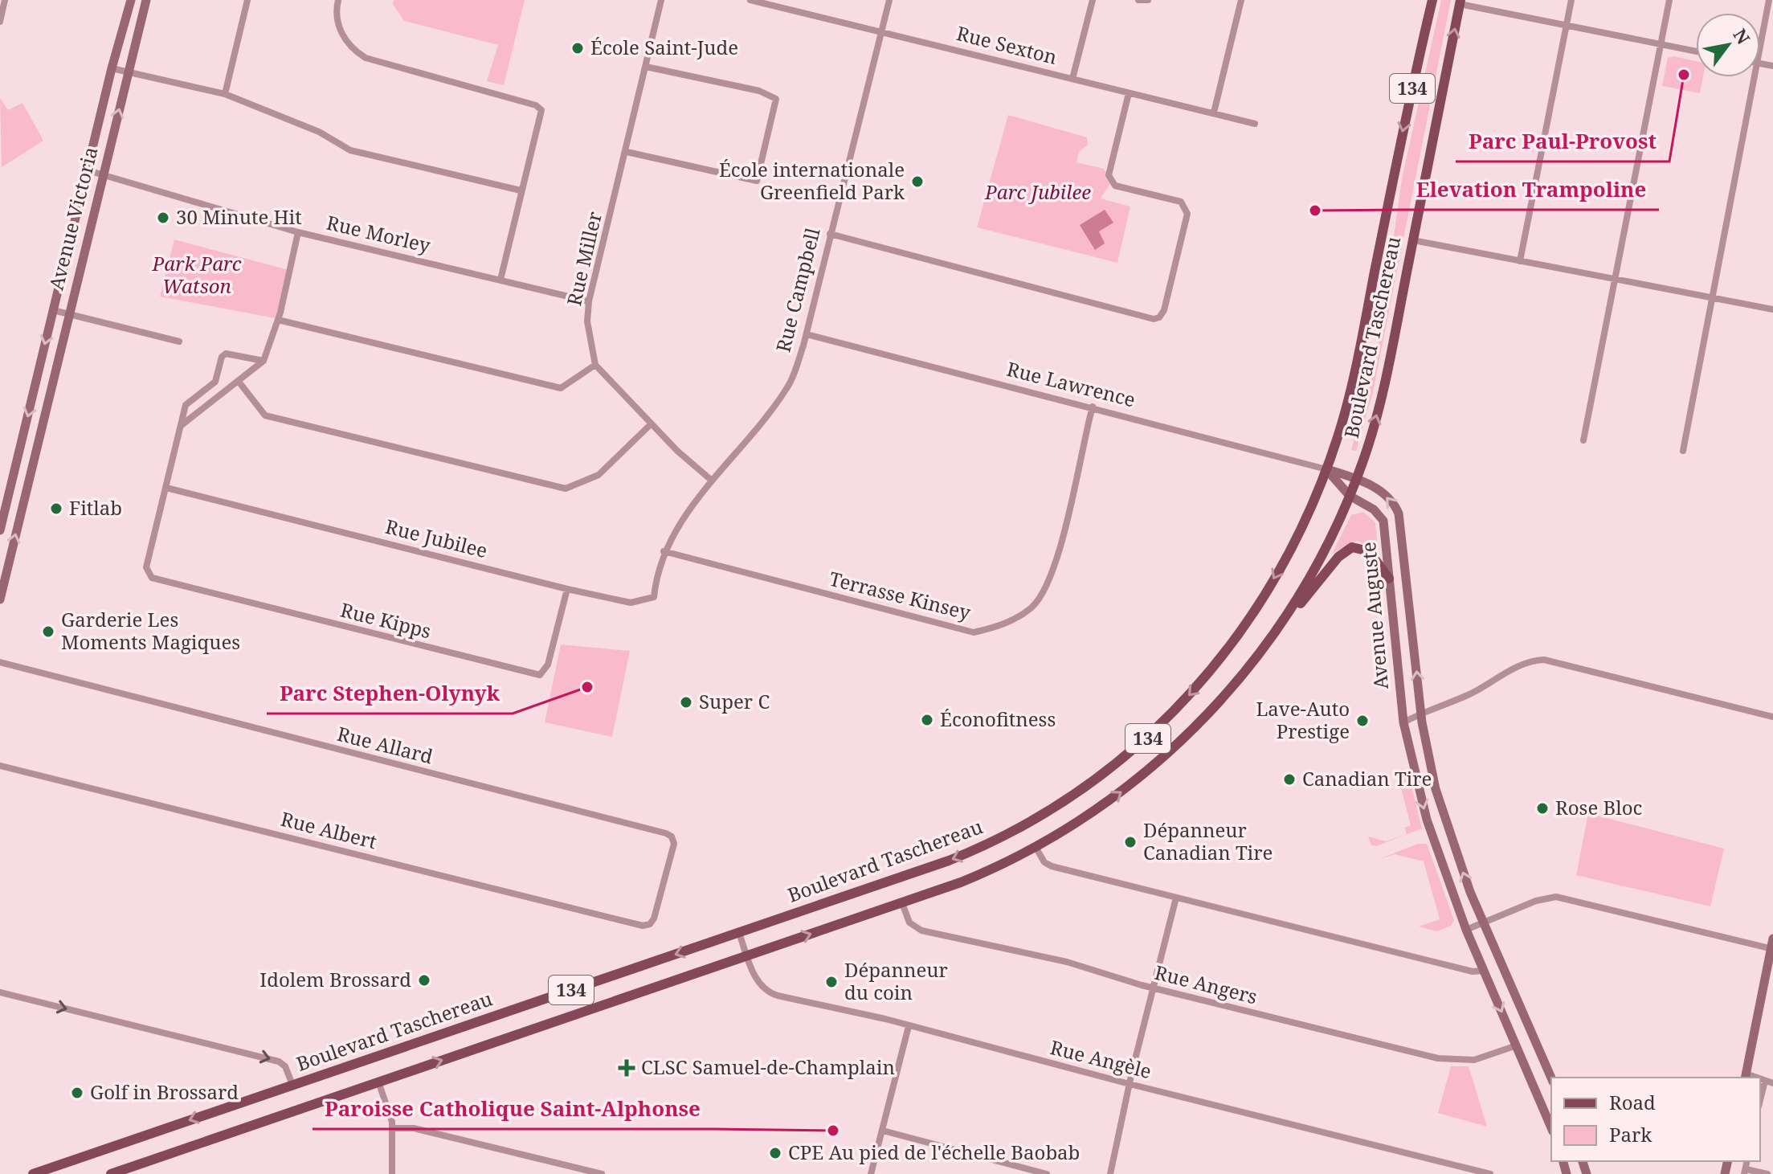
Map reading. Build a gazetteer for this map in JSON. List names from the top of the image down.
{
  "streets": {
    "main road": [
      "134",
      "Avenue Victoria",
      "Boulevard Taschereau",
      "Avenue Auguste"
    ],
    "street": [
      "Rue Sexton",
      "Rue Morley",
      "Rue Miller",
      "Rue Campbell",
      "Rue Lawrence",
      "Rue Jubilee",
      "Terrasse Kinsey",
      "Rue Kipps",
      "Rue Allard",
      "Rue Albert",
      "Rue Angers",
      "Rue Angèle"
    ]
  },
  "crossings": [
    ["Rue Sexton", "Rue Campbell"],
    ["Avenue Victoria", "Rue Morley"],
    ["Rue Morley", "Rue Miller"],
    ["Rue Campbell", "Rue Lawrence"],
    ["Rue Campbell", "Rue Jubilee"],
    ["Rue Campbell", "Terrasse Kinsey"],
    ["Boulevard Taschereau", "Rue Lawrence"],
    ["Boulevard Taschereau", "Avenue Auguste"],
    ["Boulevard Taschereau", "Rue Angers"],
    ["Boulevard Taschereau", "Rue Angèle"],
    ["Rue Lawrence", "Terrasse Kinsey"],
    ["Rue Lawrence", "Avenue Auguste"],
    ["Rue Jubilee", "Terrasse Kinsey"],
    ["Rue Jubilee", "Rue Kipps"],
    ["Avenue Auguste", "Rue Angers"],
    ["Rue Allard", "Rue Albert"]
  ],
  "parks": ["Parc Jubilee", "Park Parc Watson"],
  "places": {
    "other": [
      "École Saint-Jude",
      "Parc Paul-Provost",
      "École internationale Greenfield Park",
      "Elevation Trampoline",
      "30 Minute Hit",
      "Fitlab",
      "Garderie Les Moments Magiques",
      "Parc Stephen-Olynyk",
      "Super C",
      "Éconofitness",
      "Lave-Auto Prestige",
      "Canadian Tire",
      "Rose Bloc",
      "Dépanneur Canadian Tire",
      "Idolem Brossard",
      "Dépanneur du coin",
      "Golf in Brossard",
      "Paroisse Catholique Saint-Alphonse",
      "CPE Au pied de l'échelle Baobab"
    ],
    "health": ["CLSC Samuel-de-Champlain"]
  },
  "legend": ["Road", "Park"],
  "north": "top right"
}
